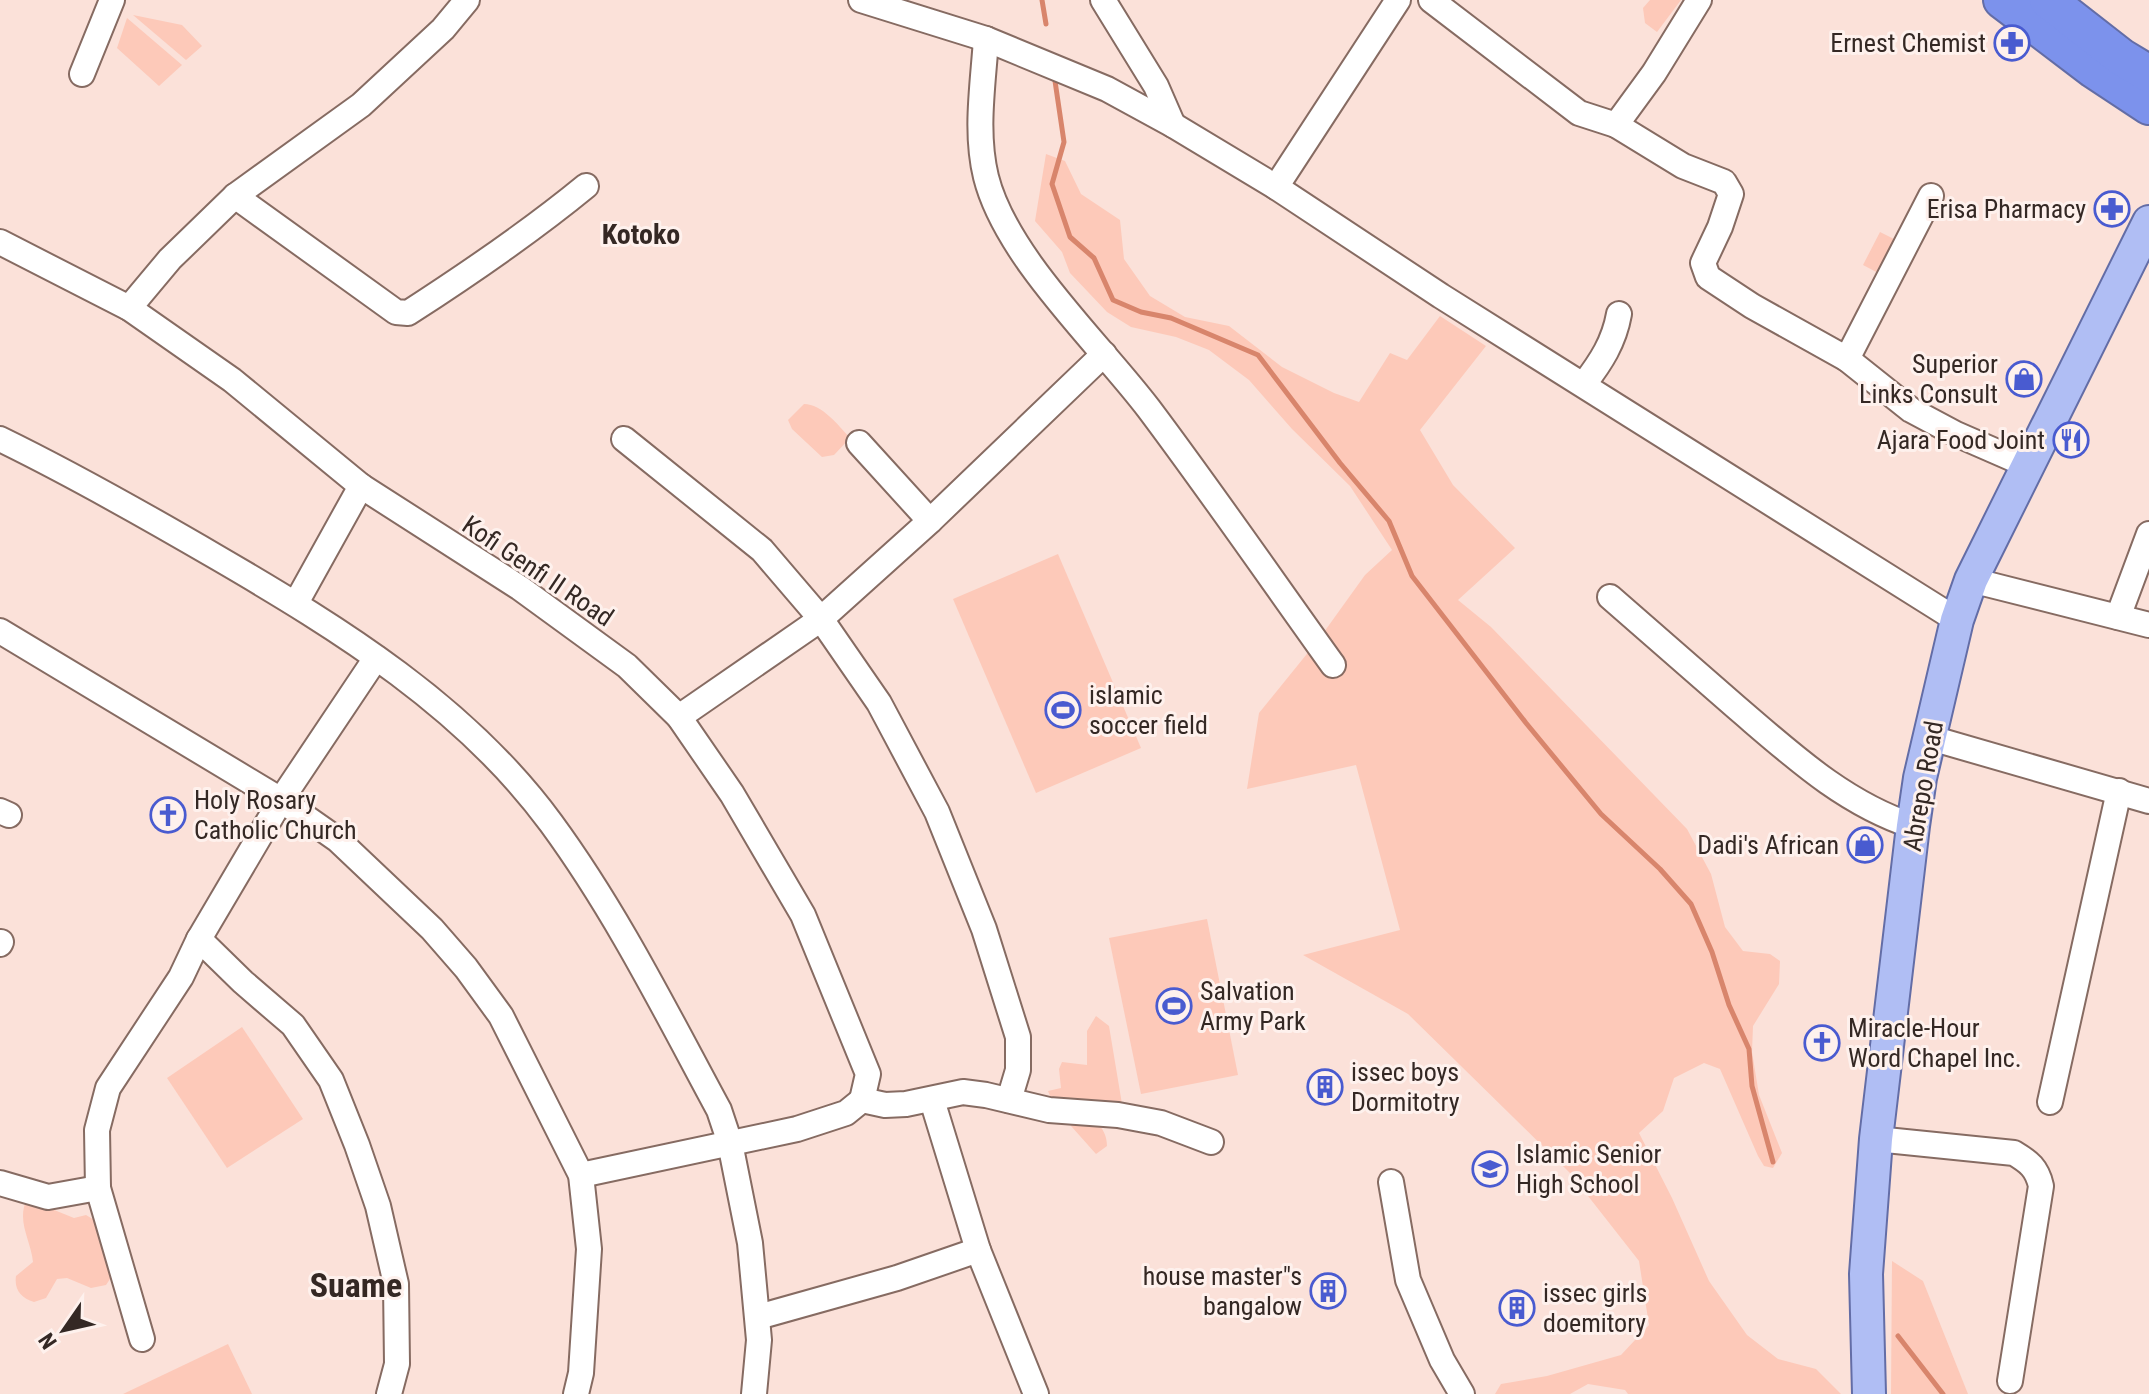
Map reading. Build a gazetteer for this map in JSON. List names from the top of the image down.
{
  "streets": {
    "main road": ["Abrepo Road"],
    "street": ["Kofi Genfi II Road"]
  },
  "districts": ["Kotoko", "Suame"],
  "places": {
    "pharmacy": ["Ernest Chemist", "Erisa Pharmacy"],
    "shop": ["Superior Links Consult", "Dadi's African"],
    "restaurant": ["Ajara Food Joint"],
    "sports": ["islamic soccer field", "Salvation Army Park"],
    "church": ["Holy Rosary Catholic Church", "Miracle-Hour Word Chapel Inc."],
    "building": ["issec boys Dormitotry", "house master\"s bangalow", "issec girls doemitory"],
    "school or university": ["Islamic Senior High School"]
  },
  "north": "bottom left"
}
